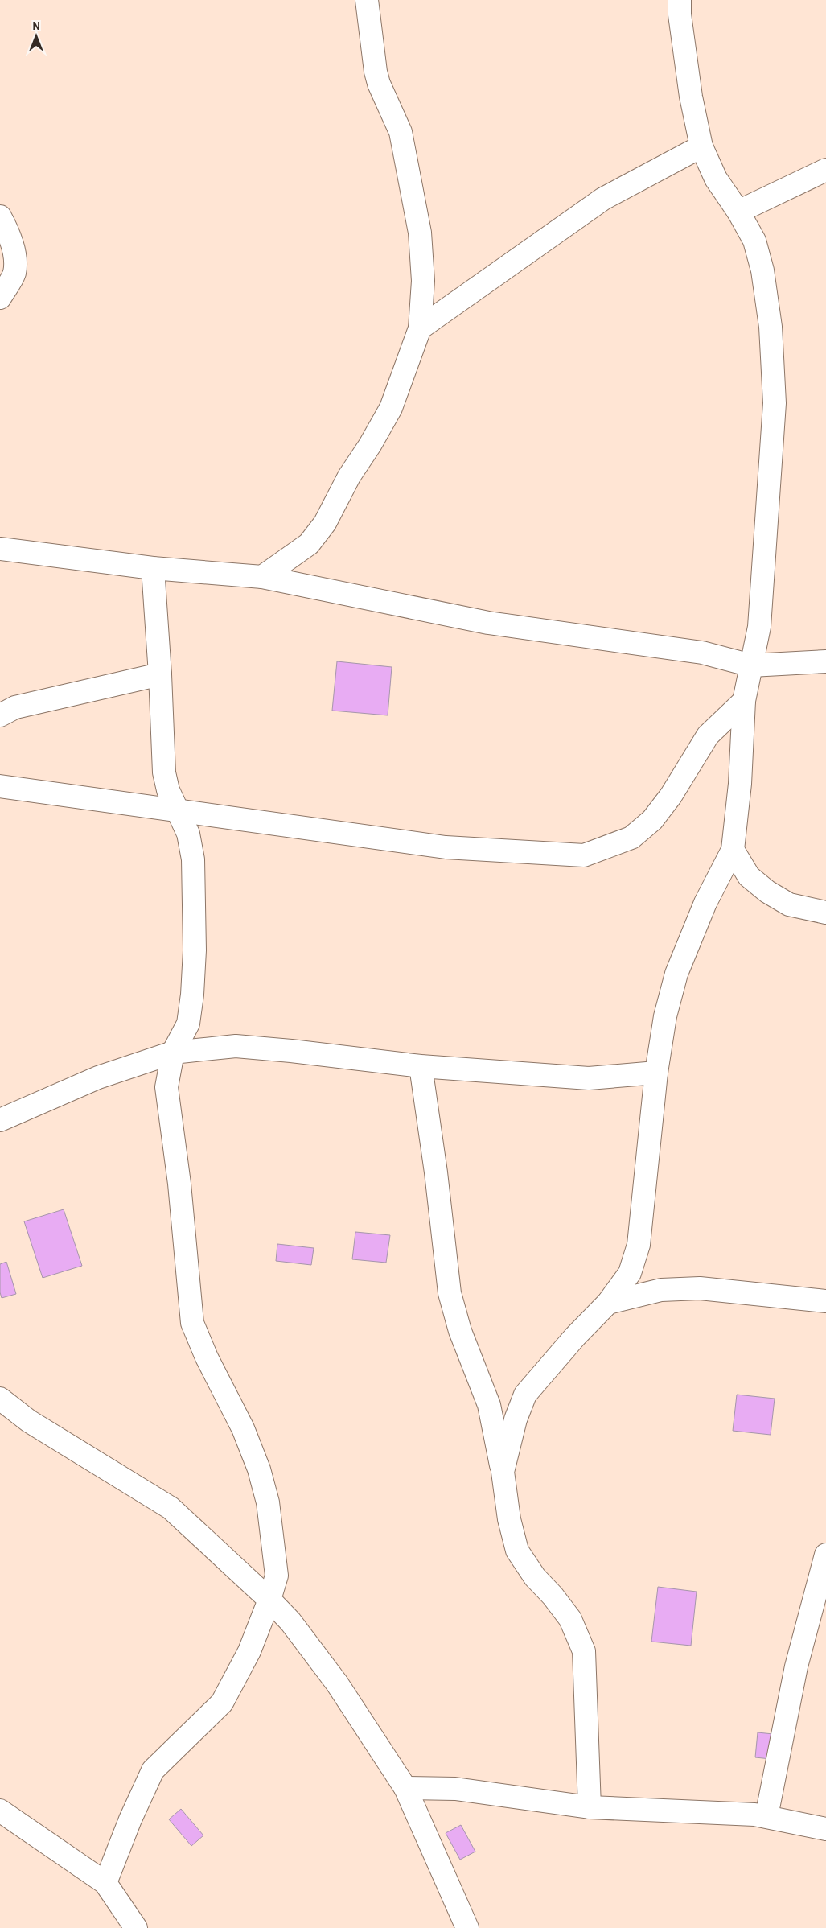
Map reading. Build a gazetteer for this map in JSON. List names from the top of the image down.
{
  "north": "top"
}
